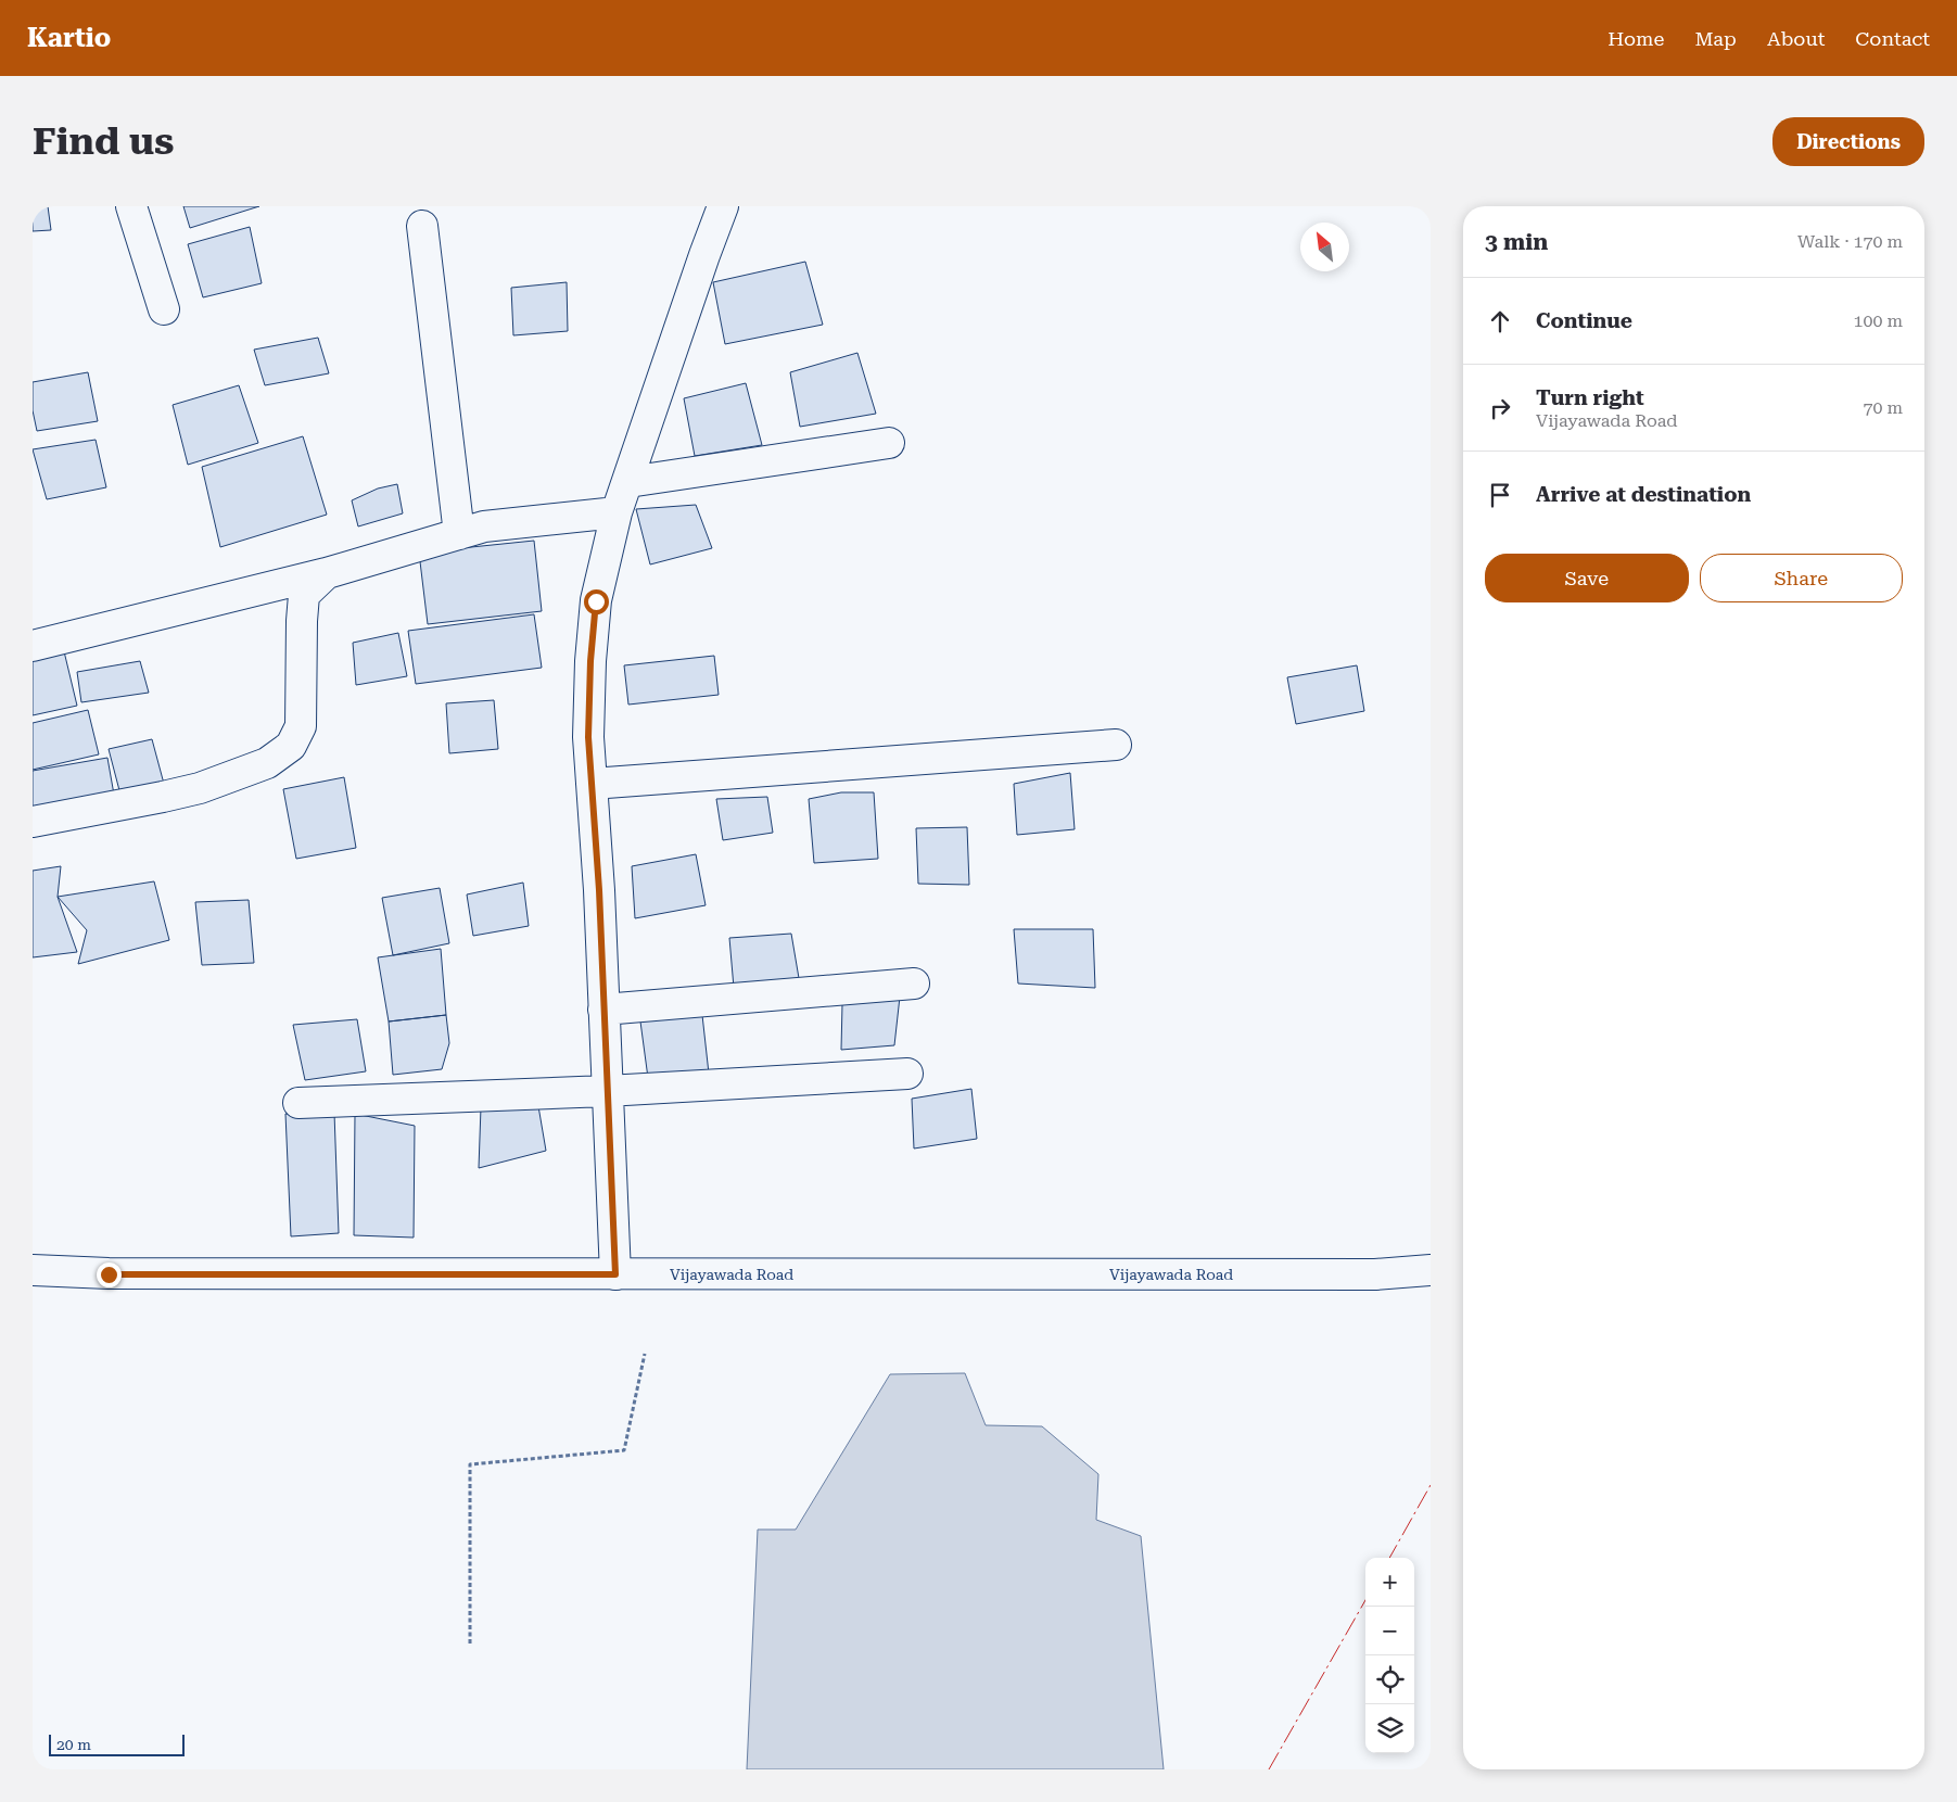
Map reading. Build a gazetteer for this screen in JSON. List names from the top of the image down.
{
  "streets": {
    "street": ["Vijayawada Road"]
  },
  "scale_bar": "20 m",
  "north": "top left",
  "page": {
    "header": "Kartio",
    "nav": [
      "Home",
      "Map",
      "About",
      "Contact"
    ],
    "buttons": [
      "Directions",
      ["Save", "Share"]
    ],
    "title": "Find us",
    "heading": ["3 min", "Walk · 170 m"],
    "list": [
      ["Continue", "100 m"],
      ["Turn right", "Vijayawada Road", "70 m"],
      "Arrive at destination"
    ],
    "map_buttons": ["+", "−"],
    "scale": "20 m"
  }
}
